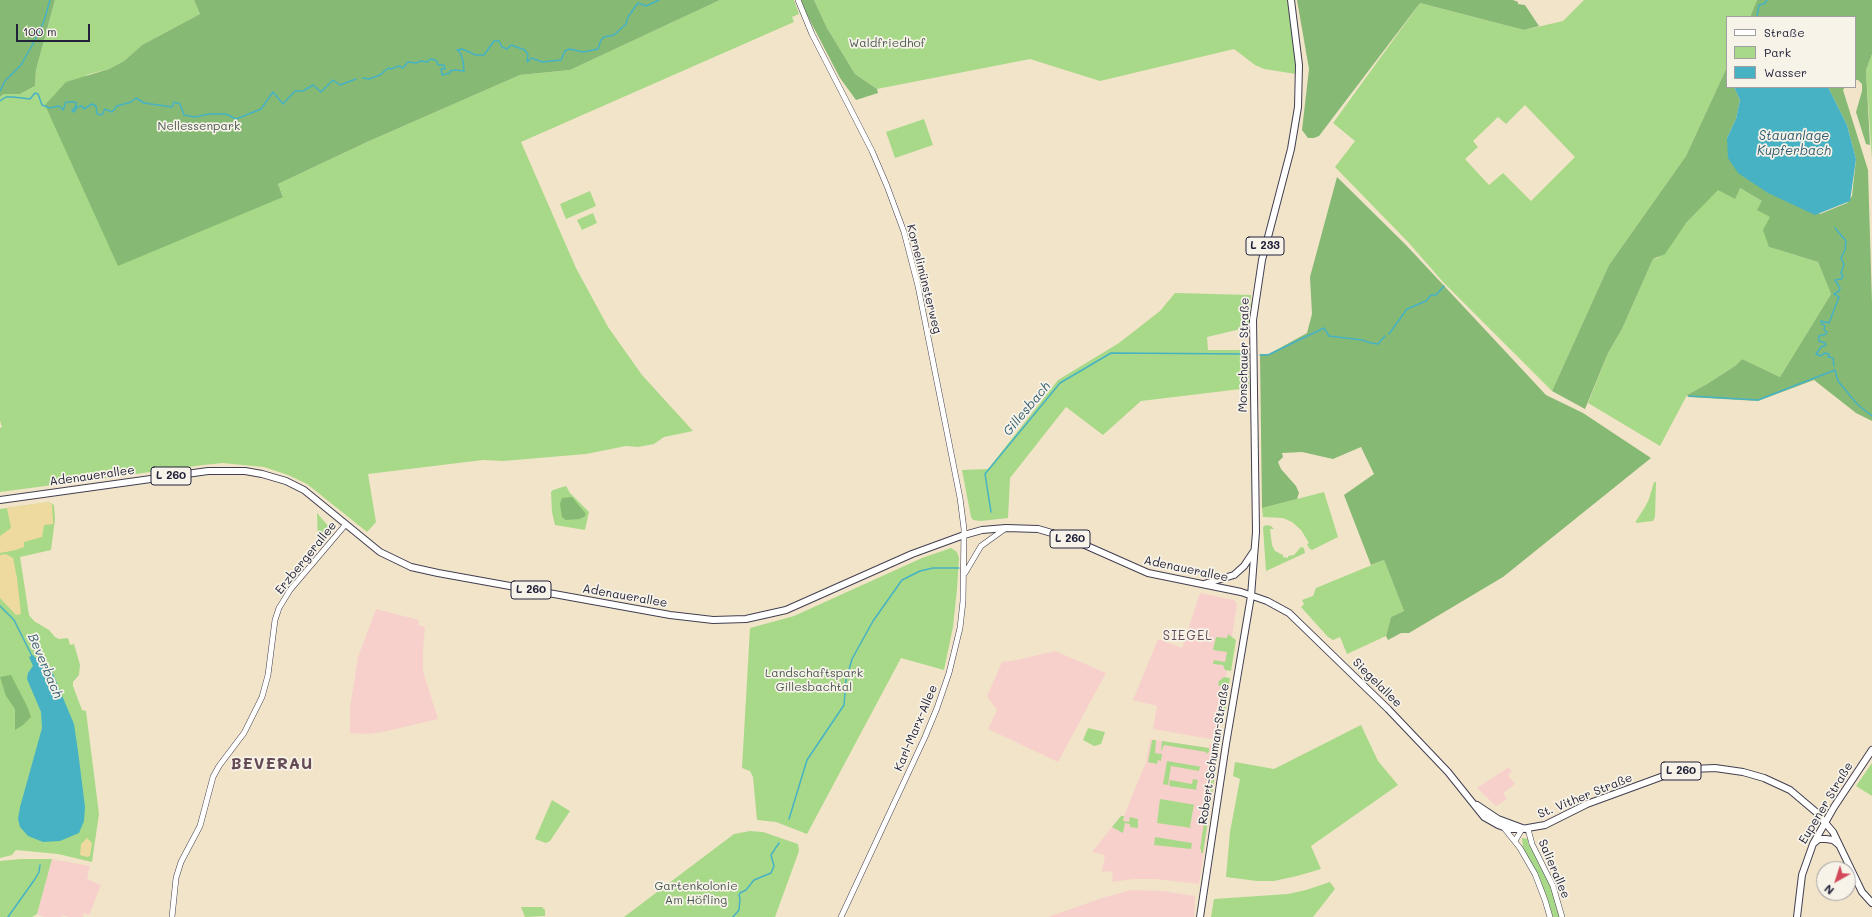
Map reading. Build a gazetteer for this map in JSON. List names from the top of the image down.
{
  "streets": {
    "main road": [
      "L 233",
      "Monschauer Straße",
      "Adenauerallee",
      "L 260",
      "Siegelallee",
      "Robert-Schuman-Straße",
      "St. Vither Straße",
      "Eupener Straße"
    ],
    "street": [
      "Kornelimünsterweg",
      "Erzbergerallee",
      "Karl-Marx-Allee",
      "Salierallee"
    ]
  },
  "crossings": [
    ["Kornelimünsterweg", "Adenauerallee"],
    ["Kornelimünsterweg", "Karl-Marx-Allee"],
    ["Monschauer Straße", "Adenauerallee"],
    ["Monschauer Straße", "Siegelallee"],
    ["Monschauer Straße", "Robert-Schuman-Straße"],
    ["Adenauerallee", "Erzbergerallee"],
    ["Adenauerallee", "Siegelallee"],
    ["Adenauerallee", "Karl-Marx-Allee"],
    ["Adenauerallee", "Robert-Schuman-Straße"],
    ["L 260", "St. Vither Straße"],
    ["L 260", "Eupener Straße"],
    ["Siegelallee", "Robert-Schuman-Straße"],
    ["Siegelallee", "St. Vither Straße"],
    ["Siegelallee", "Salierallee"],
    ["St. Vither Straße", "Eupener Straße"],
    ["St. Vither Straße", "Salierallee"]
  ],
  "districts": ["SIEGEL", "BEVERAU"],
  "water": ["Stauanlage Kupferbach", "Gillesbach", "Beverbach"],
  "parks": [
    "Waldfriedhof",
    "Nellessenpark",
    "Landschaftspark Gillesbachtal",
    "Gartenkolonie Am Höfling"
  ],
  "legend": ["Straße", "Park", "Wasser"],
  "scale_bar": "100 m",
  "north": "bottom left"
}
